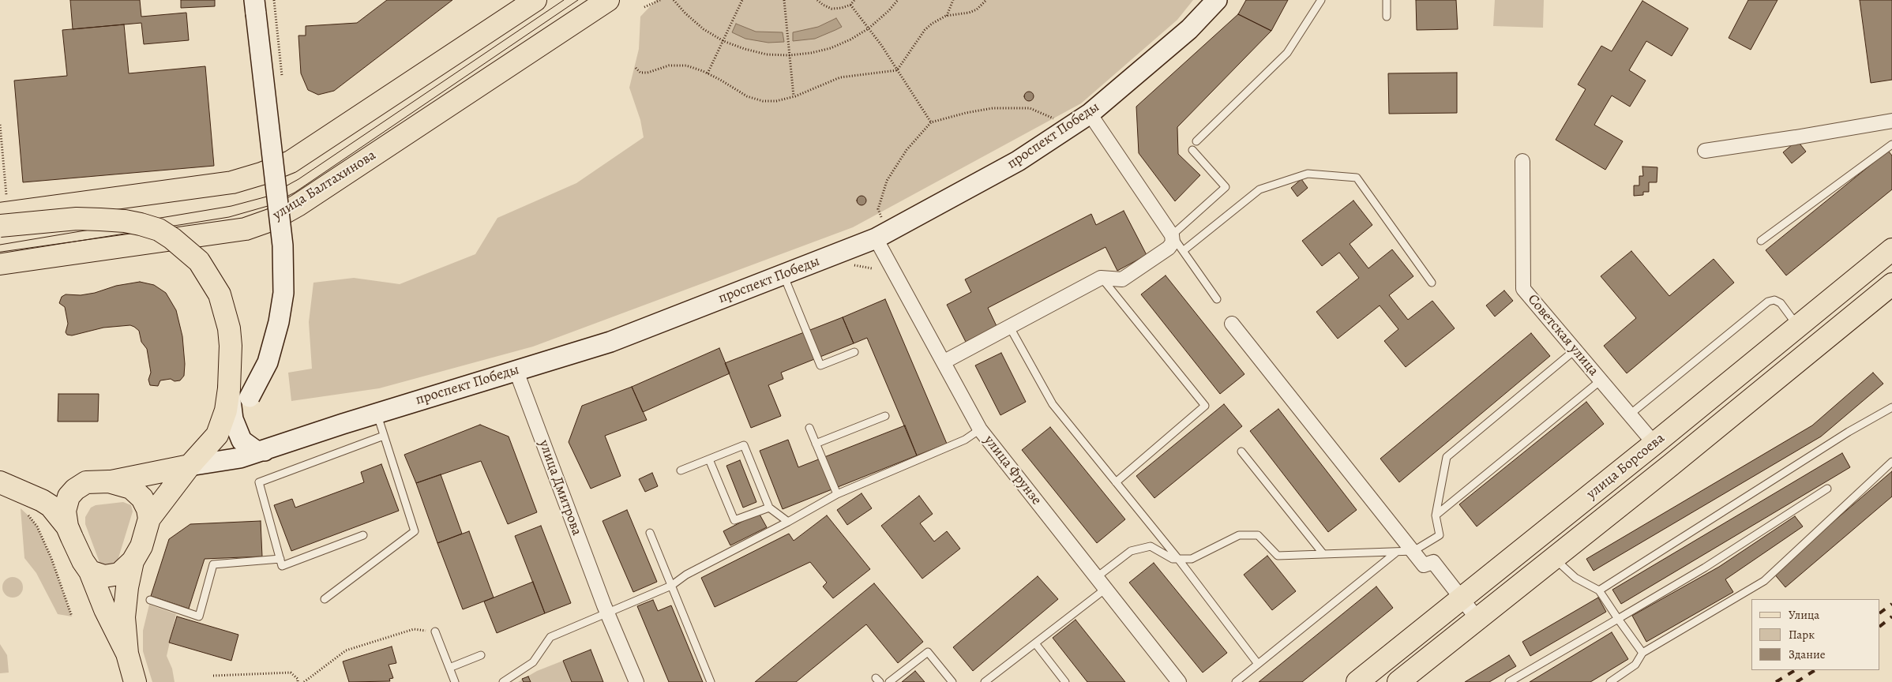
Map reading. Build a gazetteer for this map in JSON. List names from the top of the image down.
{
  "streets": {
    "main road": ["улица Балтахинова", "улица Борсоева"],
    "street": [
      "проспект Победы",
      "Советская улица",
      "улица Фрунзе",
      "улица Дмитрова"
    ]
  },
  "crossings": [
    ["проспект Победы", "улица Фрунзе"],
    ["проспект Победы", "улица Дмитрова"],
    ["Советская улица", "улица Борсоева"]
  ],
  "legend": ["Улица", "Парк", "Здание"]
}
